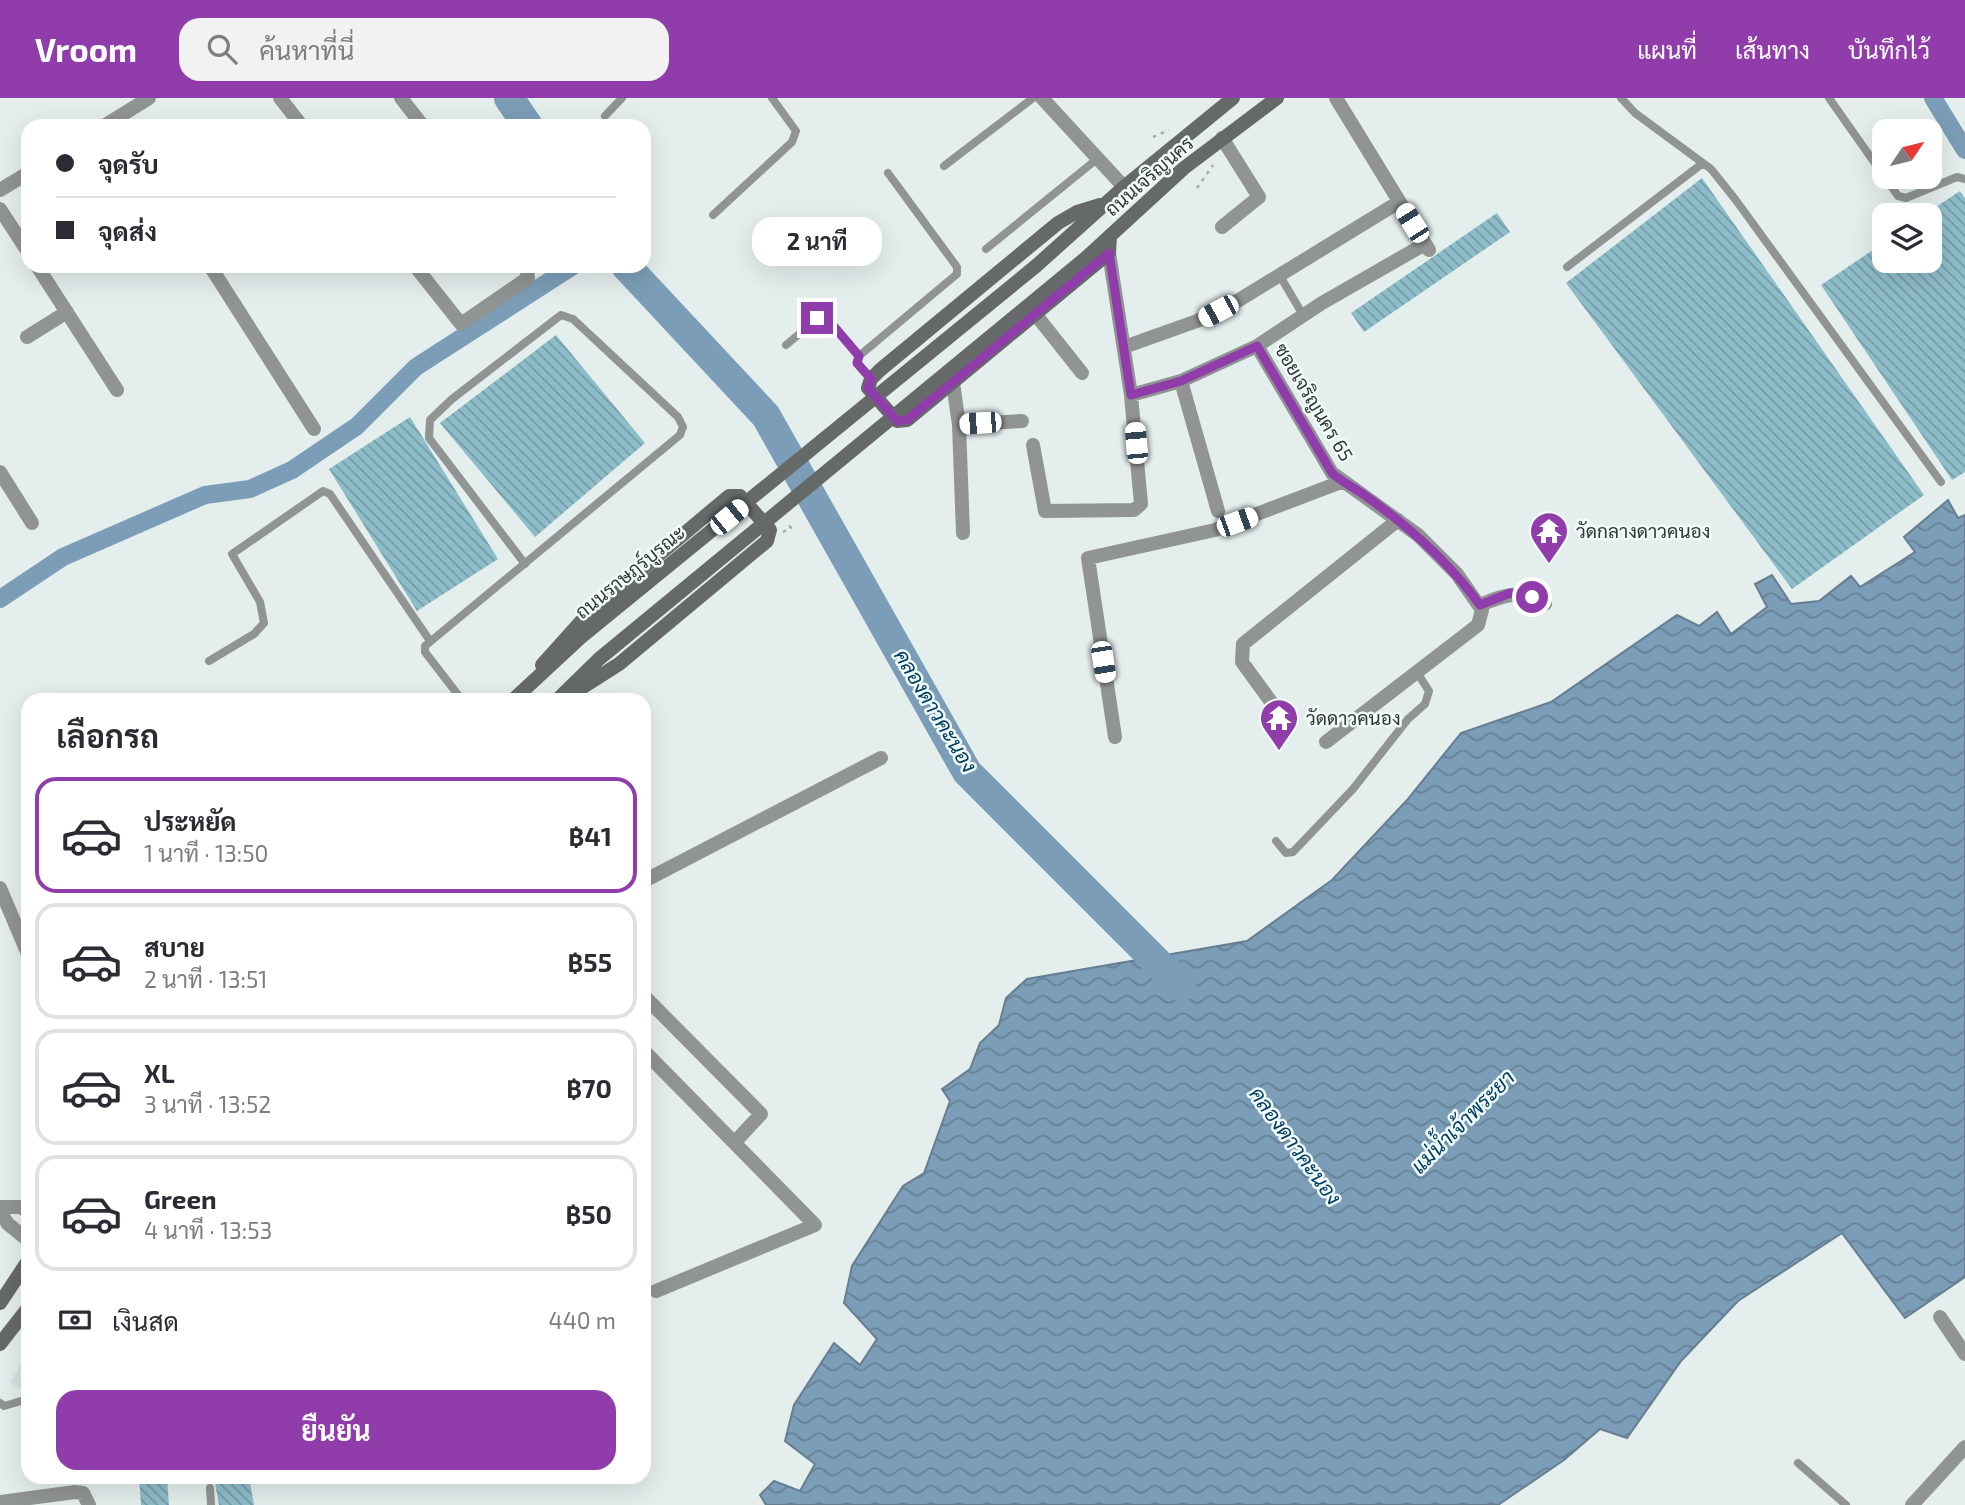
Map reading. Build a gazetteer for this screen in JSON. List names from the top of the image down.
{
  "streets": {
    "main road": ["ถนนเจริญนคร", "ถนนราษฎร์บูรณะ"],
    "street": ["ซอยเจริญนคร 65"]
  },
  "crossings": [
    ["ถนนเจริญนคร", "ถนนราษฎร์บูรณะ"]
  ],
  "water": ["คลองดาวคะนอง", "แม่น้ำเจ้าพระยา"],
  "places": {
    "temple": ["วัดกลางดาวคนอง", "วัดดาวคนอง"]
  },
  "north": "top right",
  "page": {
    "header": "Vroom",
    "search": "ค้นหาที่นี่",
    "nav": ["แผนที่", "เส้นทาง", "บันทึกไว้"],
    "banner": ["จุดรับ", "จุดส่ง"],
    "bubble": "2 นาที",
    "heading": "เลือกรถ",
    "list": [
      {
        "name": "ประหยัด",
        "note": "1 นาที · 13:50",
        "value": "฿41"
      },
      {
        "name": "สบาย",
        "note": "2 นาที · 13:51",
        "value": "฿55"
      },
      {
        "name": "XL",
        "note": "3 นาที · 13:52",
        "value": "฿70"
      },
      {
        "name": "Green",
        "note": "4 นาที · 13:53",
        "value": "฿50"
      }
    ],
    "pay": ["เงินสด", "440 m"],
    "buttons": "ยืนยัน"
  }
}
